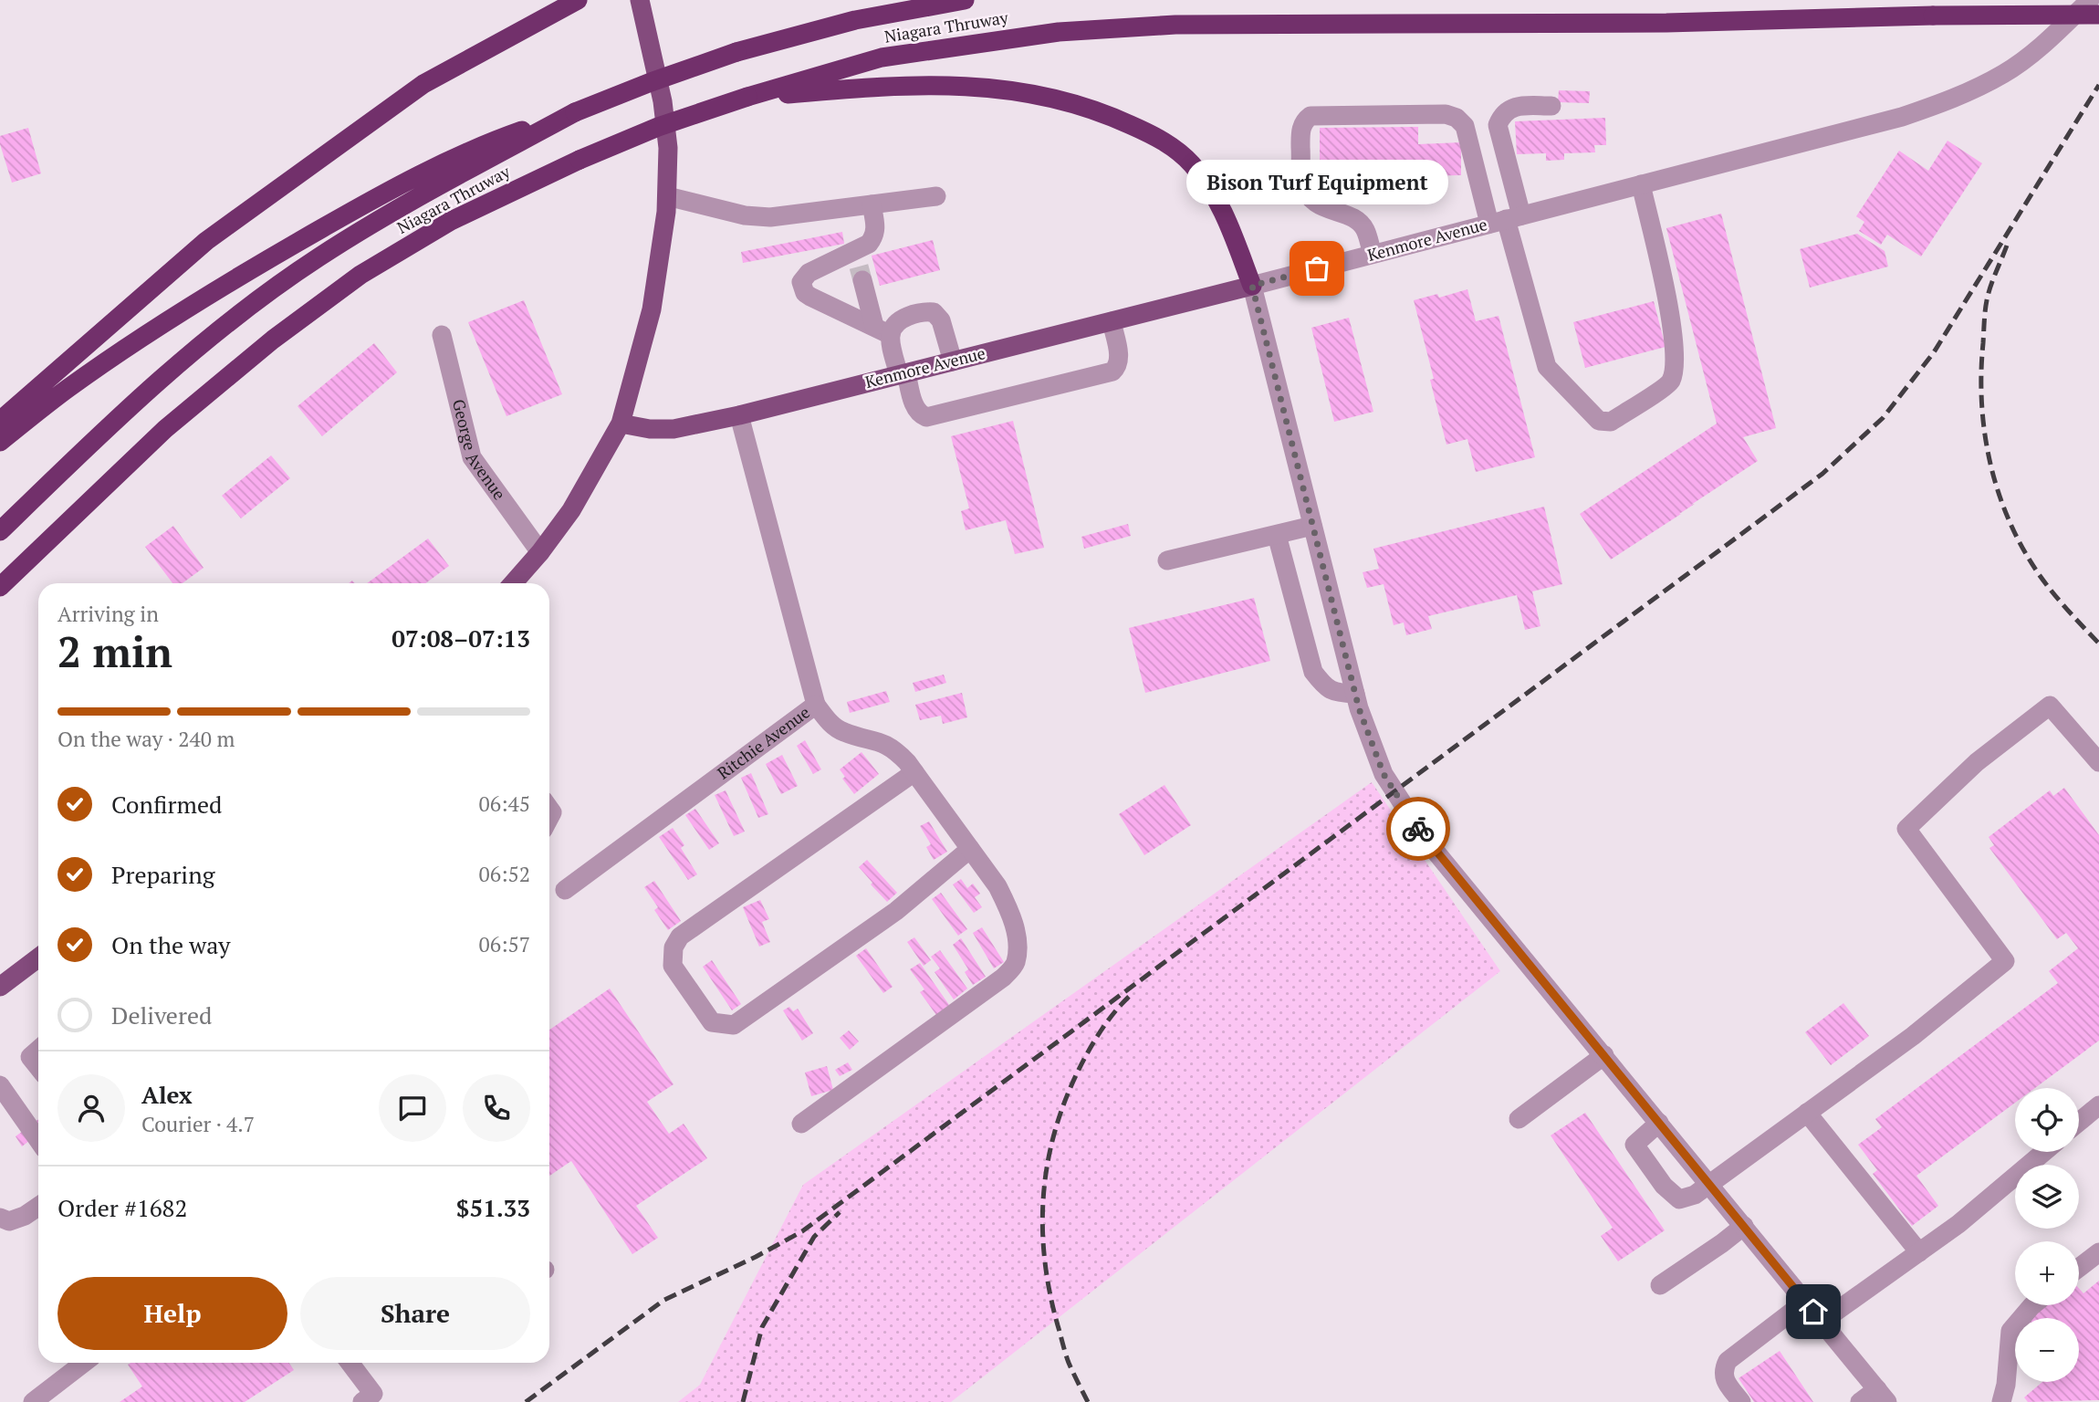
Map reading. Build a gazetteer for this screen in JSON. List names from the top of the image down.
{
  "streets": {
    "highway": ["Niagara Thruway"],
    "main road": ["Kenmore Avenue"],
    "street": ["George Avenue", "Ritchie Avenue"]
  },
  "crossings": [
    ["Kenmore Avenue", "Ritchie Avenue"]
  ],
  "places": ["Bison Turf Equipment"],
  "page": {
    "bubble": "Bison Turf Equipment",
    "heading": ["2 min", "Arriving in", "07:08–07:13"],
    "panel": [
      "Alex",
      "Courier · 4.7",
      "Order #1682",
      "$51.33"
    ],
    "bar": "On the way · 240 m",
    "list": [
      ["Confirmed", "06:45"],
      ["Preparing", "06:52"],
      ["On the way", "06:57"],
      "Delivered"
    ],
    "map_buttons": ["+", "−"],
    "buttons": ["Help", "Share"]
  }
}
